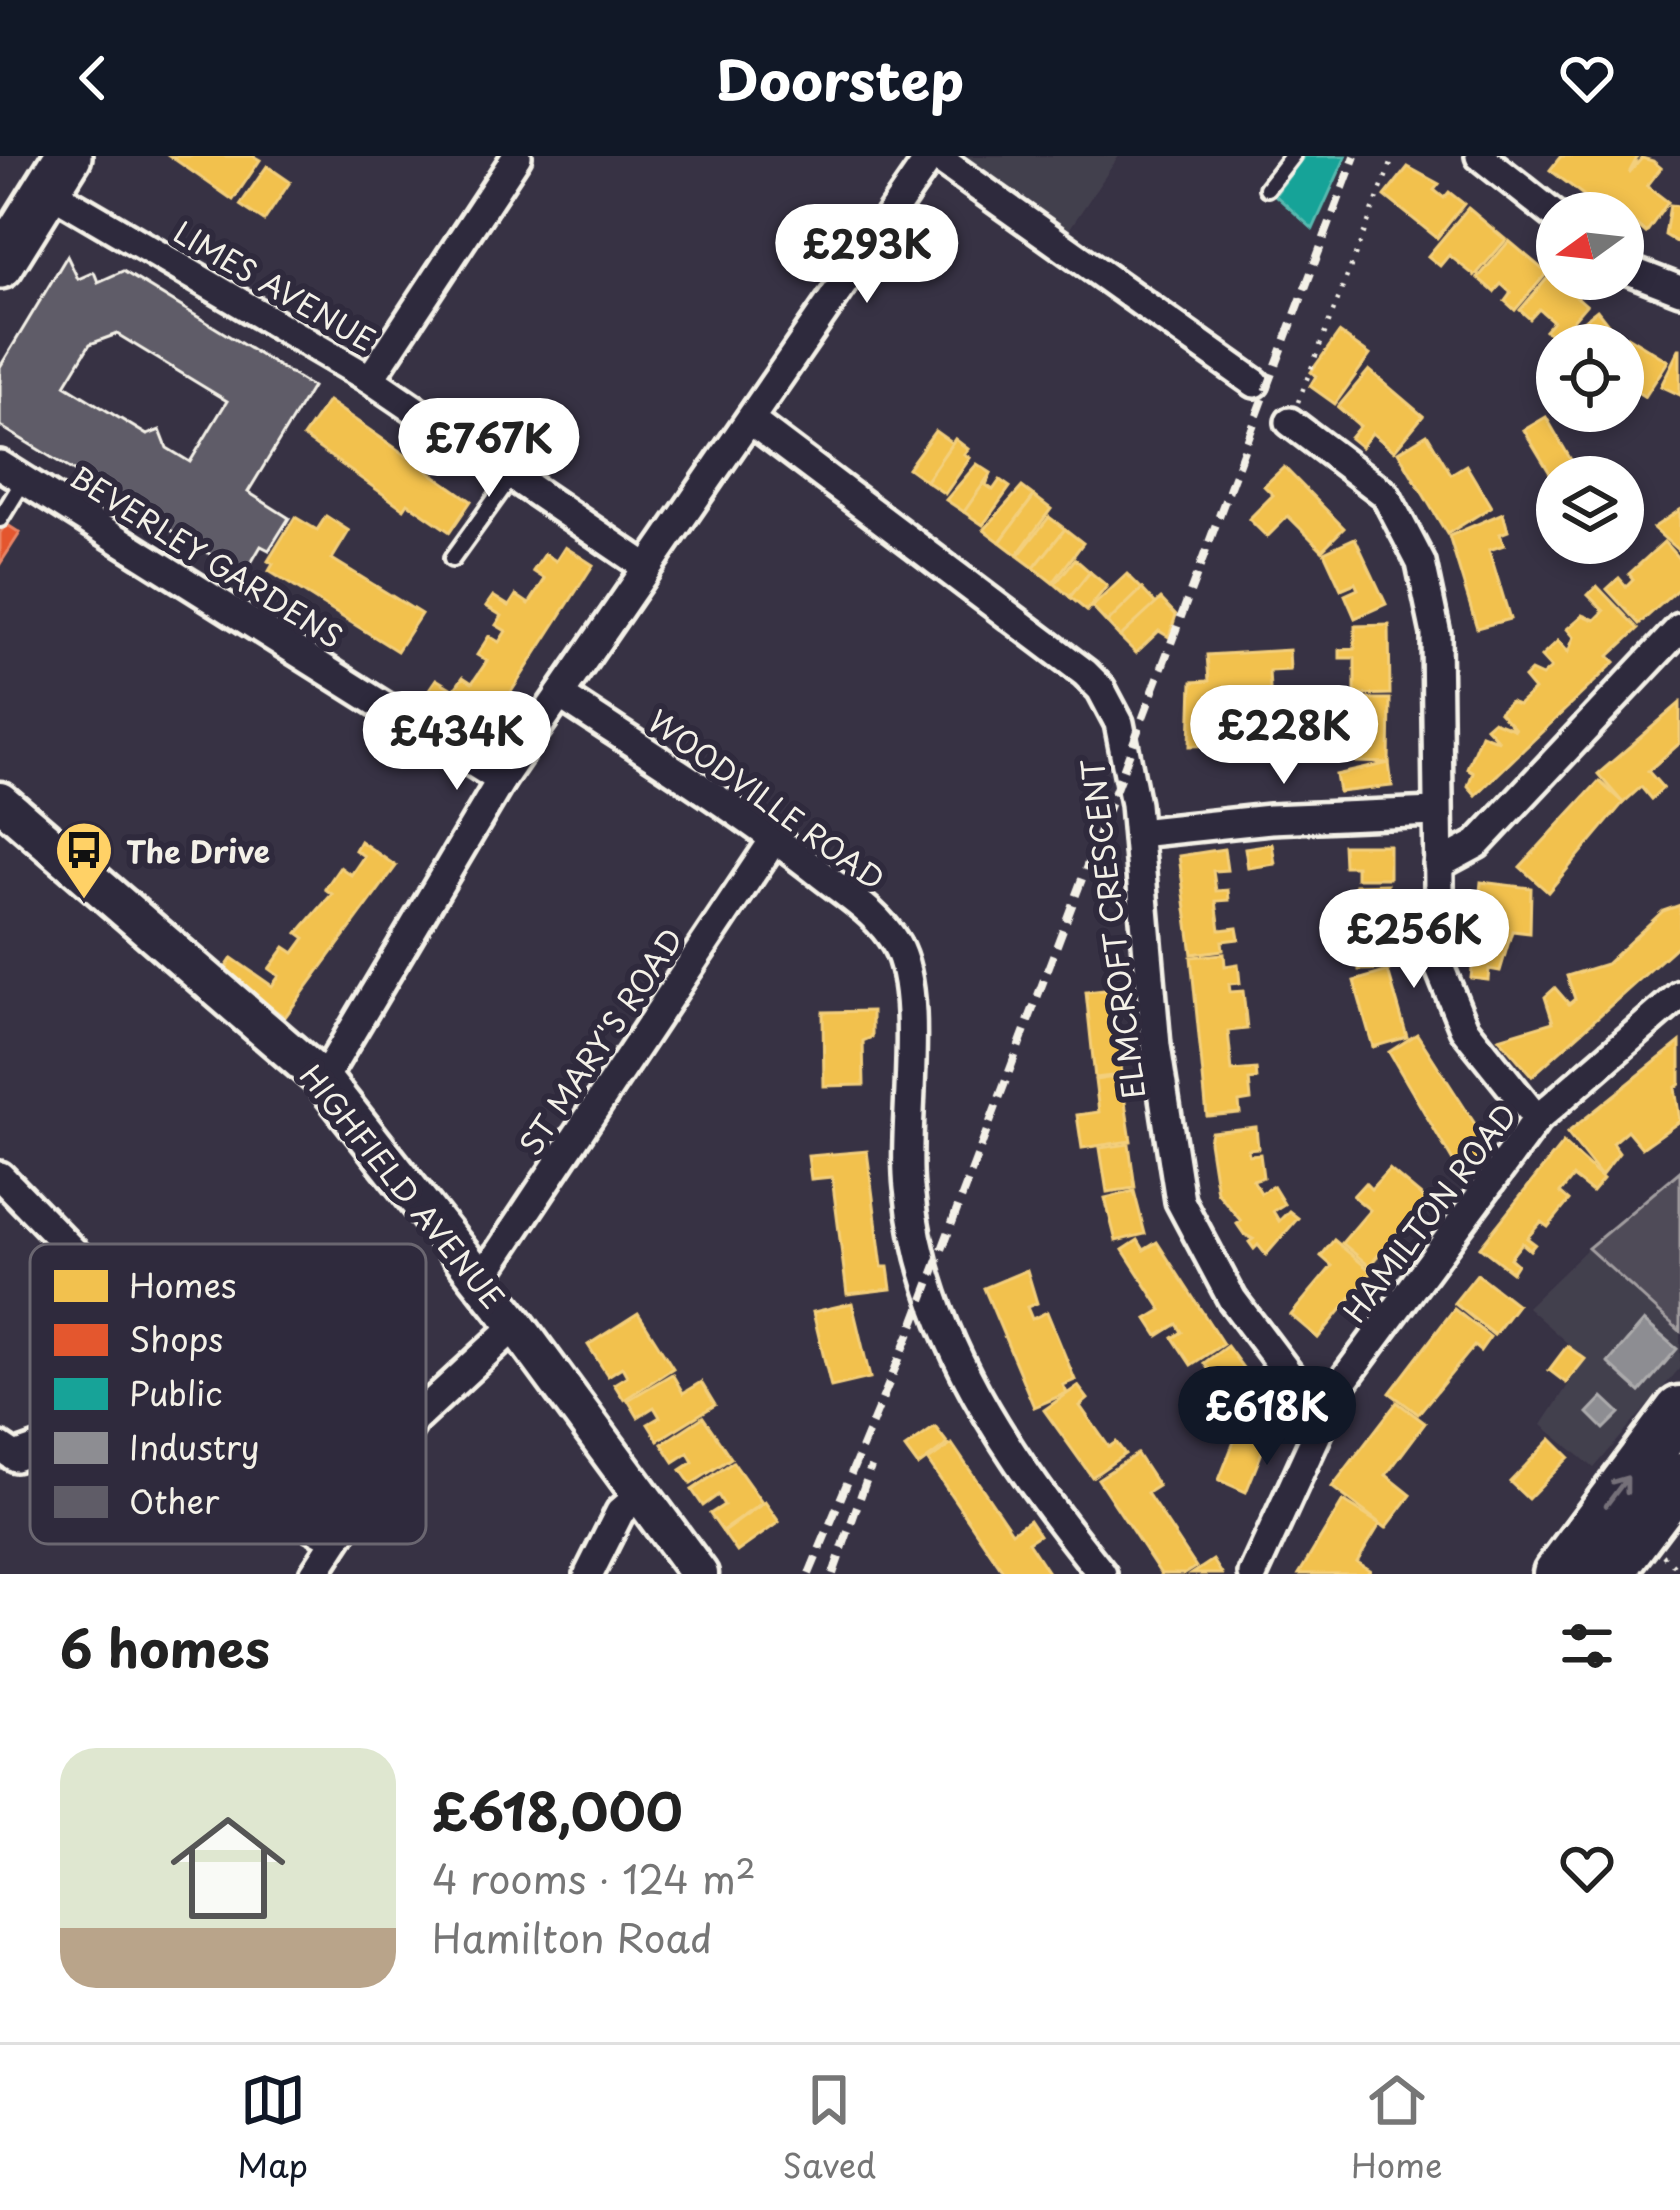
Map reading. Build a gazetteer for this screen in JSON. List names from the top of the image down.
{
  "streets": {
    "street": [
      "LIMES AVENUE",
      "BEVERLEY GARDENS",
      "WOODVILLE ROAD",
      "ELMCROFT CRESCENT",
      "ST MARY'S ROAD",
      "HIGHFIELD AVENUE",
      "HAMILTON ROAD"
    ]
  },
  "crossings": [
    ["WOODVILLE ROAD", "ST MARY'S ROAD"],
    ["ELMCROFT CRESCENT", "HAMILTON ROAD"],
    ["ST MARY'S ROAD", "HIGHFIELD AVENUE"]
  ],
  "places": {
    "bus stop": ["The Drive"]
  },
  "legend": [
    "Homes",
    "Shops",
    "Public",
    "Industry",
    "Other"
  ],
  "north": "left",
  "page": {
    "header": "Doorstep",
    "price": [
      "£293K",
      "£767K",
      "£228K",
      "£434K",
      "£256K",
      "£618K"
    ],
    "heading": "6 homes",
    "list": [
      {
        "name": "£618,000",
        "note": "4 rooms · 124 m² · Hamilton Road"
      }
    ],
    "tabs": ["Map", "Saved", "Home"]
  }
}
